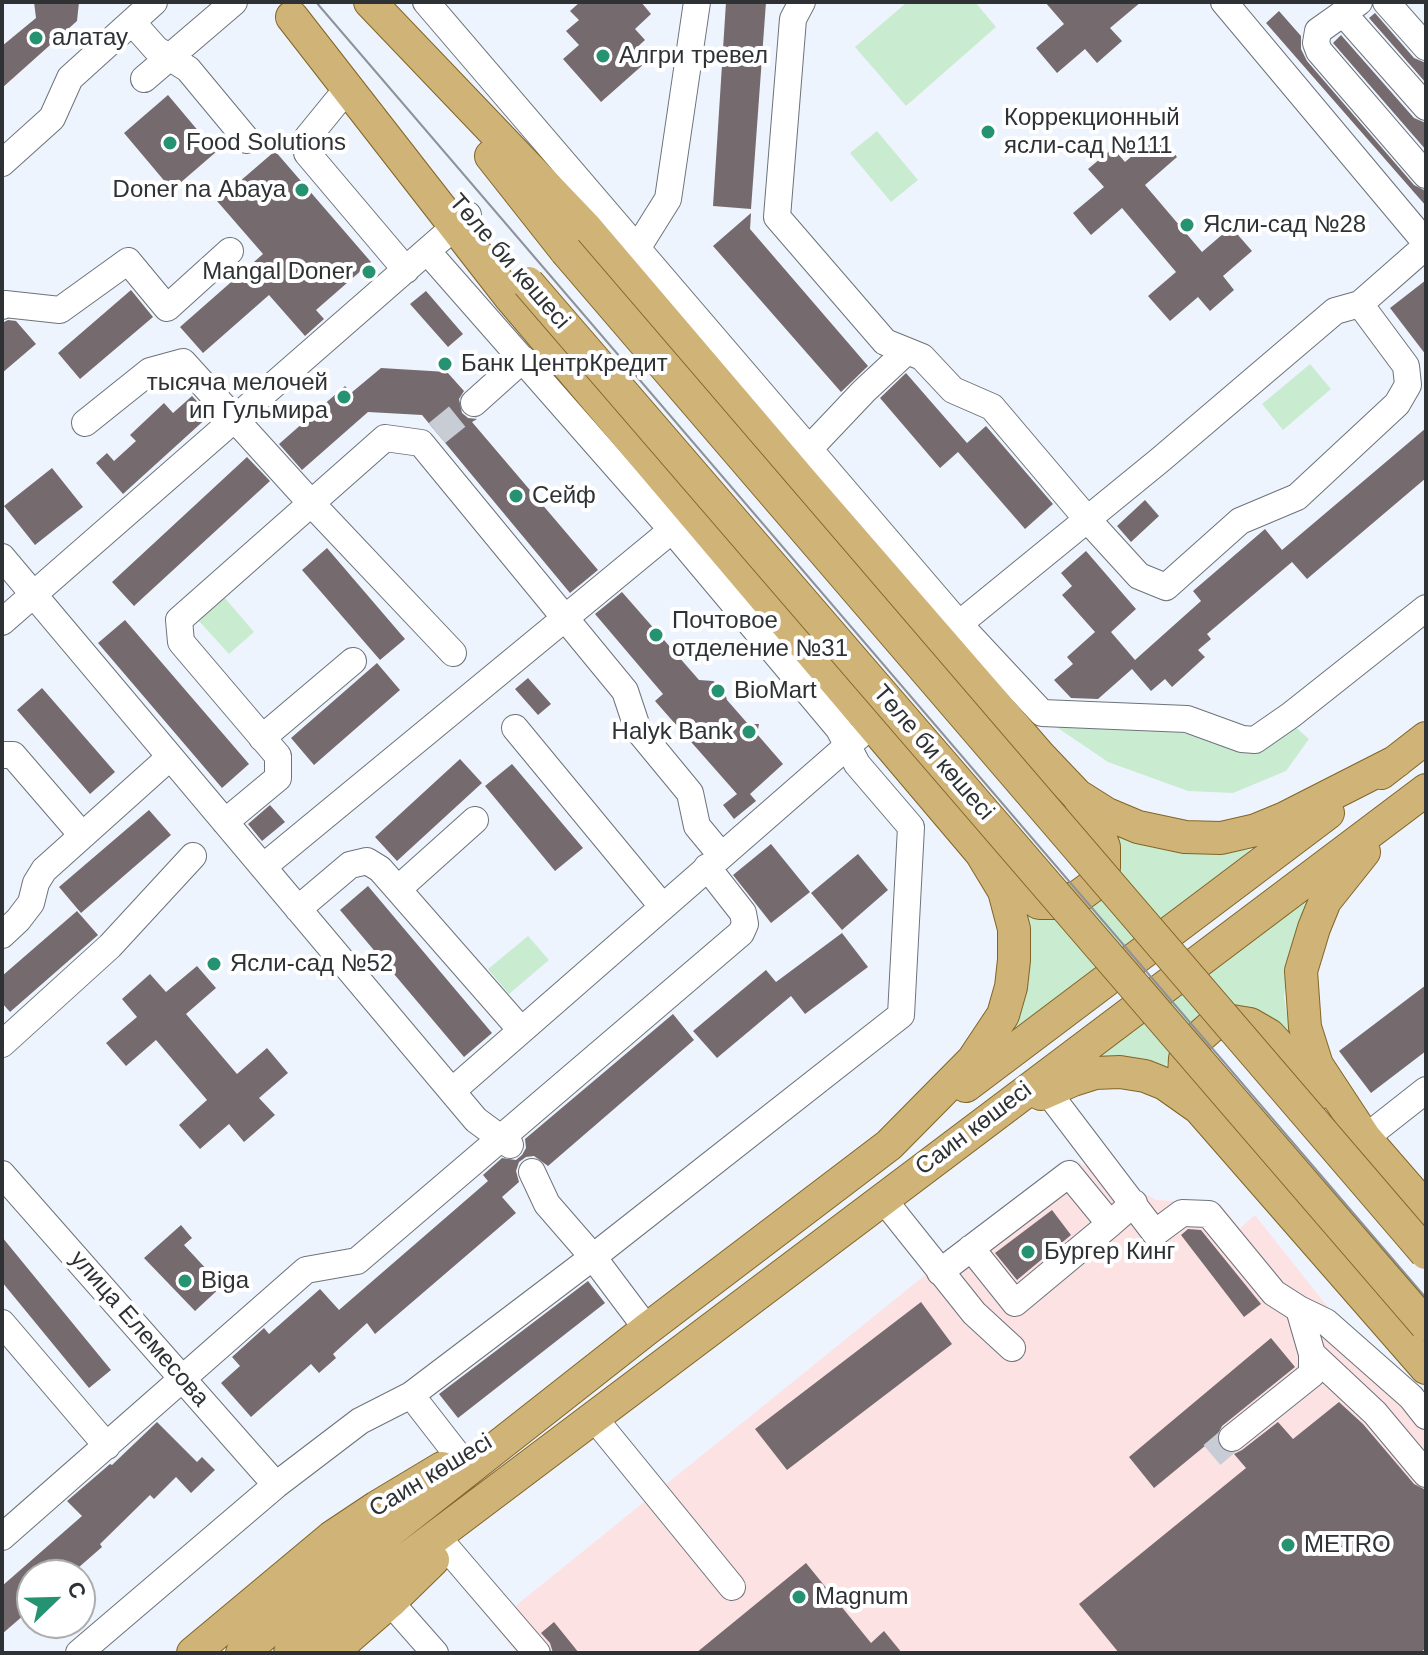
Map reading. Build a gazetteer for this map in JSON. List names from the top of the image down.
{
  "streets": {
    "main road": ["Төле би көшесі", "Саин көшесі"],
    "street": ["улица Елемесова"]
  },
  "places": [
    "алатау",
    "Алгри тревел",
    "Коррекционный ясли-сад №111",
    "Food Solutions",
    "Doner na Abaya",
    "Ясли-сад №28",
    "Mangal Doner",
    "Банк ЦентрКредит",
    "тысяча мелочей ип Гульмира",
    "Сейф",
    "Почтовое отделение №31",
    "BioMart",
    "Halyk Bank",
    "Ясли-сад №52",
    "Бургер Кинг",
    "Biga",
    "METRO",
    "Magnum"
  ],
  "north": "top right"
}
